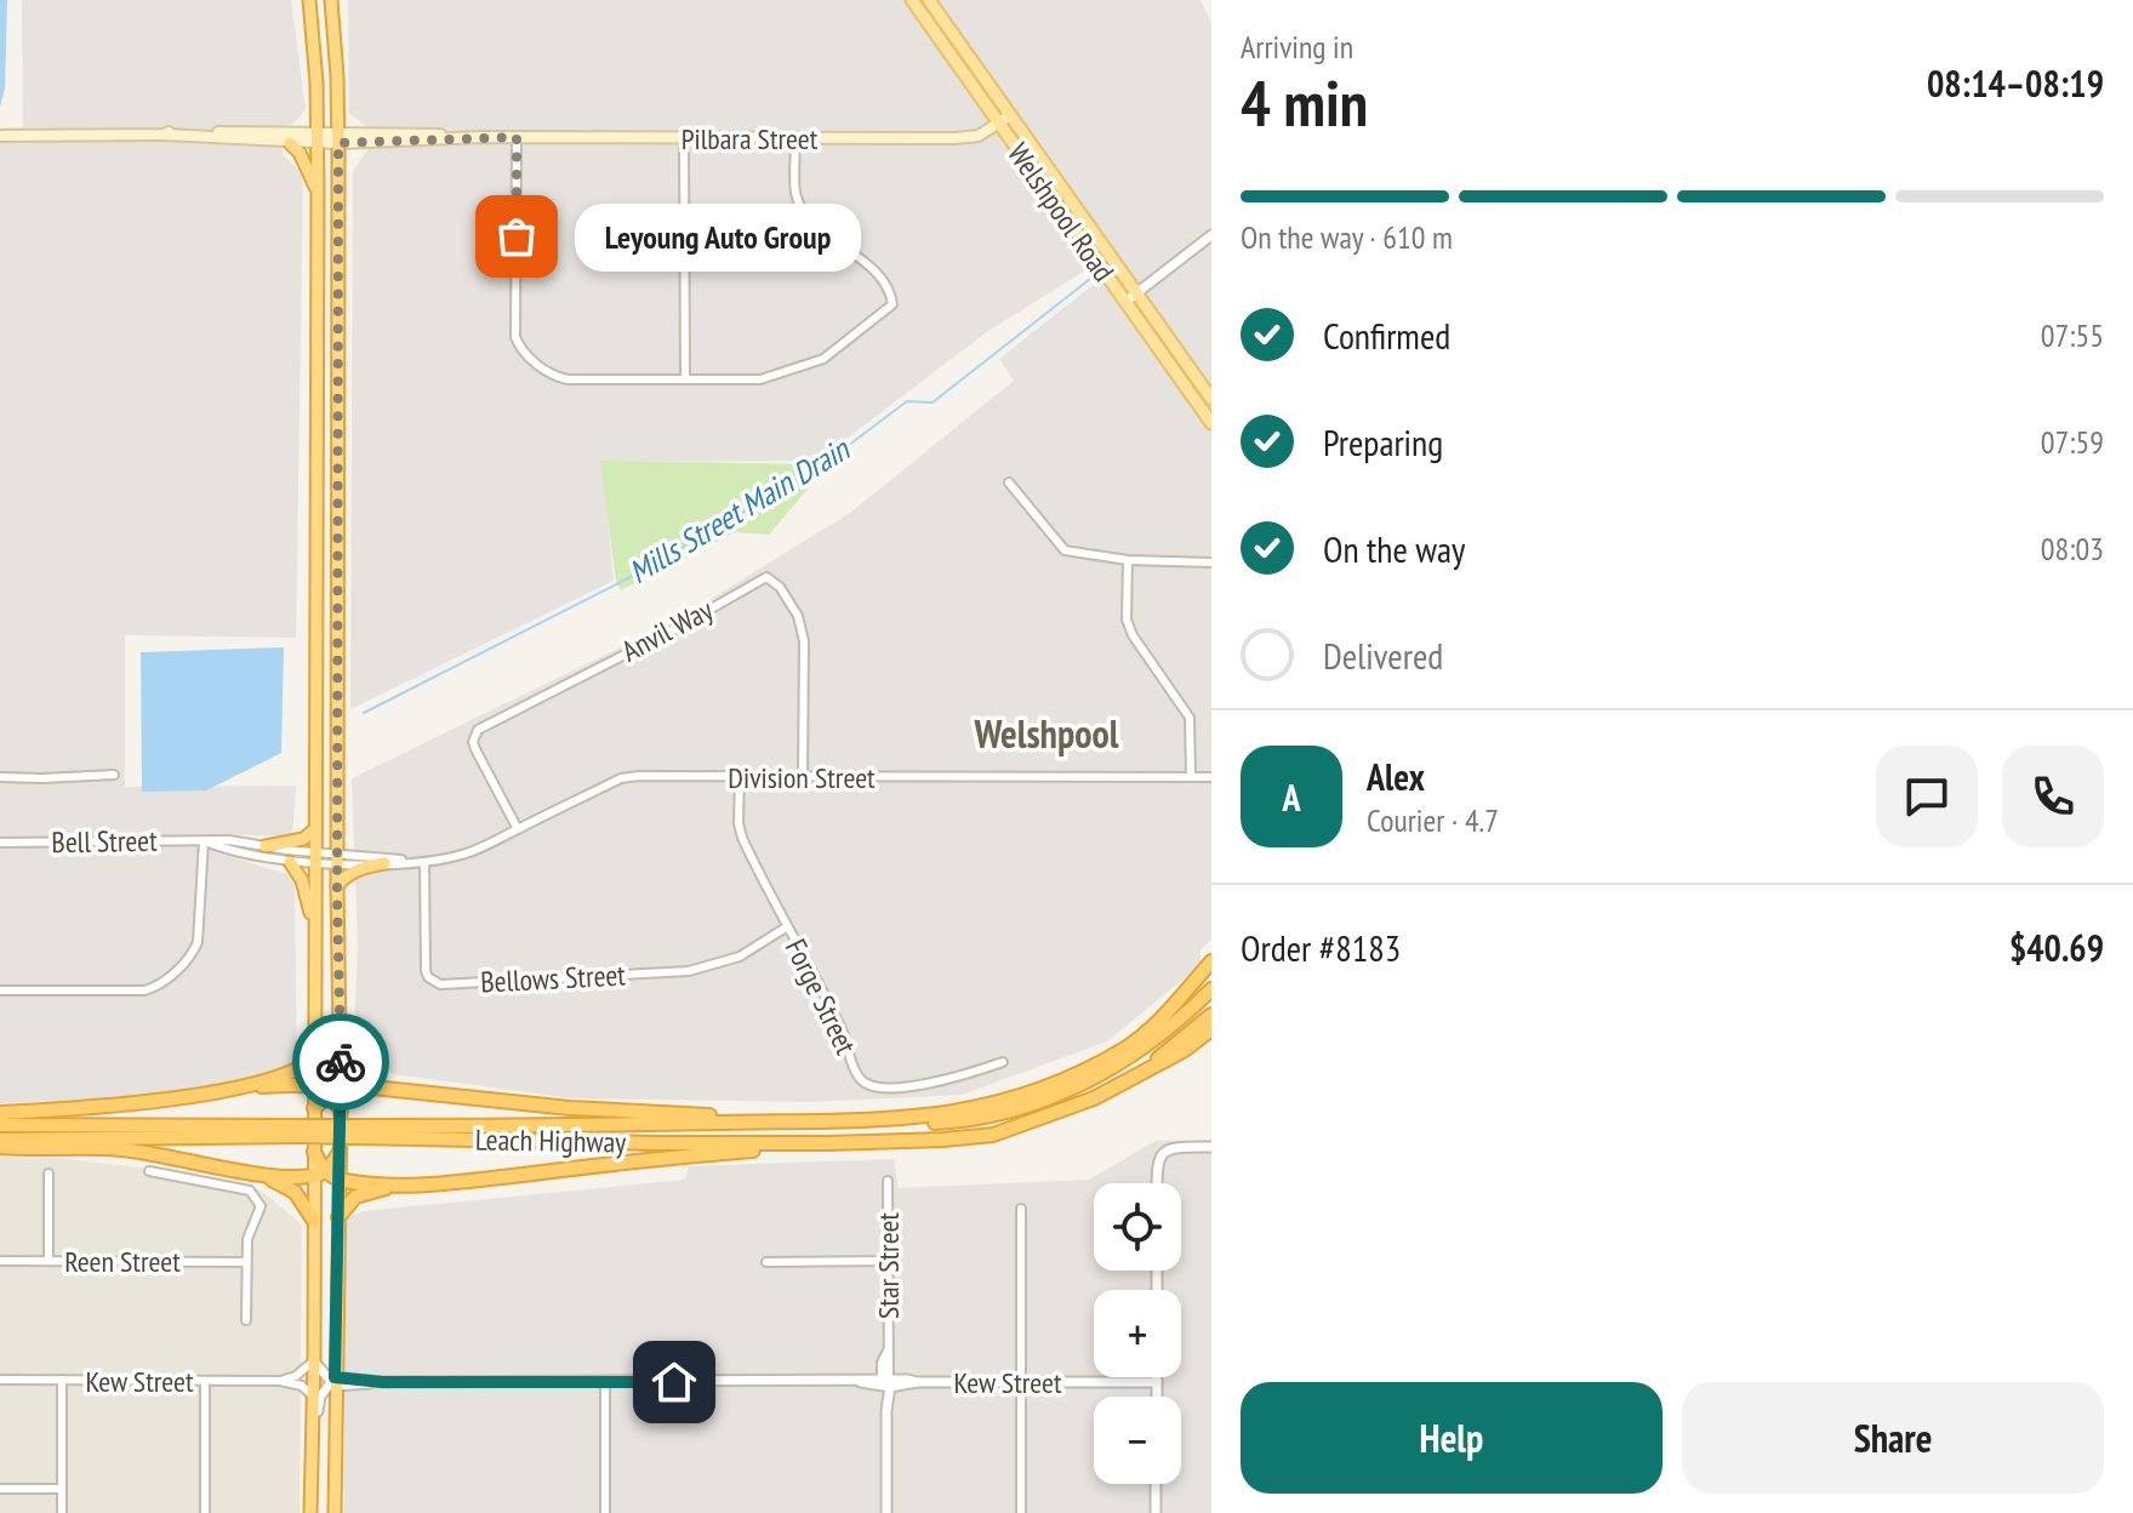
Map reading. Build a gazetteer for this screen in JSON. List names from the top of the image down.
{
  "streets": {
    "highway": ["Leach Highway"],
    "main road": ["Pilbara Street", "Welshpool Road"],
    "street": [
      "Anvil Way",
      "Division Street",
      "Bell Street",
      "Bellows Street",
      "Forge Street",
      "Reen Street",
      "Star Street",
      "Kew Street"
    ]
  },
  "crossings": [
    ["Pilbara Street", "Welshpool Road"],
    ["Anvil Way", "Division Street"],
    ["Division Street", "Bellows Street"],
    ["Division Street", "Forge Street"],
    ["Bellows Street", "Forge Street"],
    ["Star Street", "Kew Street"]
  ],
  "districts": ["Welshpool"],
  "water": ["Mills Street Main Drain"],
  "places": ["Leyoung Auto Group"],
  "page": {
    "heading": ["4 min", "Arriving in", "08:14–08:19"],
    "panel": [
      "Alex",
      "Courier · 4.7",
      "Order #8183",
      "$40.69"
    ],
    "bar": "On the way · 610 m",
    "bubble": "Leyoung Auto Group",
    "list": [
      ["Confirmed", "07:55"],
      ["Preparing", "07:59"],
      ["On the way", "08:03"],
      "Delivered"
    ],
    "round": "A",
    "map_buttons": ["+", "−"],
    "buttons": ["Help", "Share"]
  }
}
